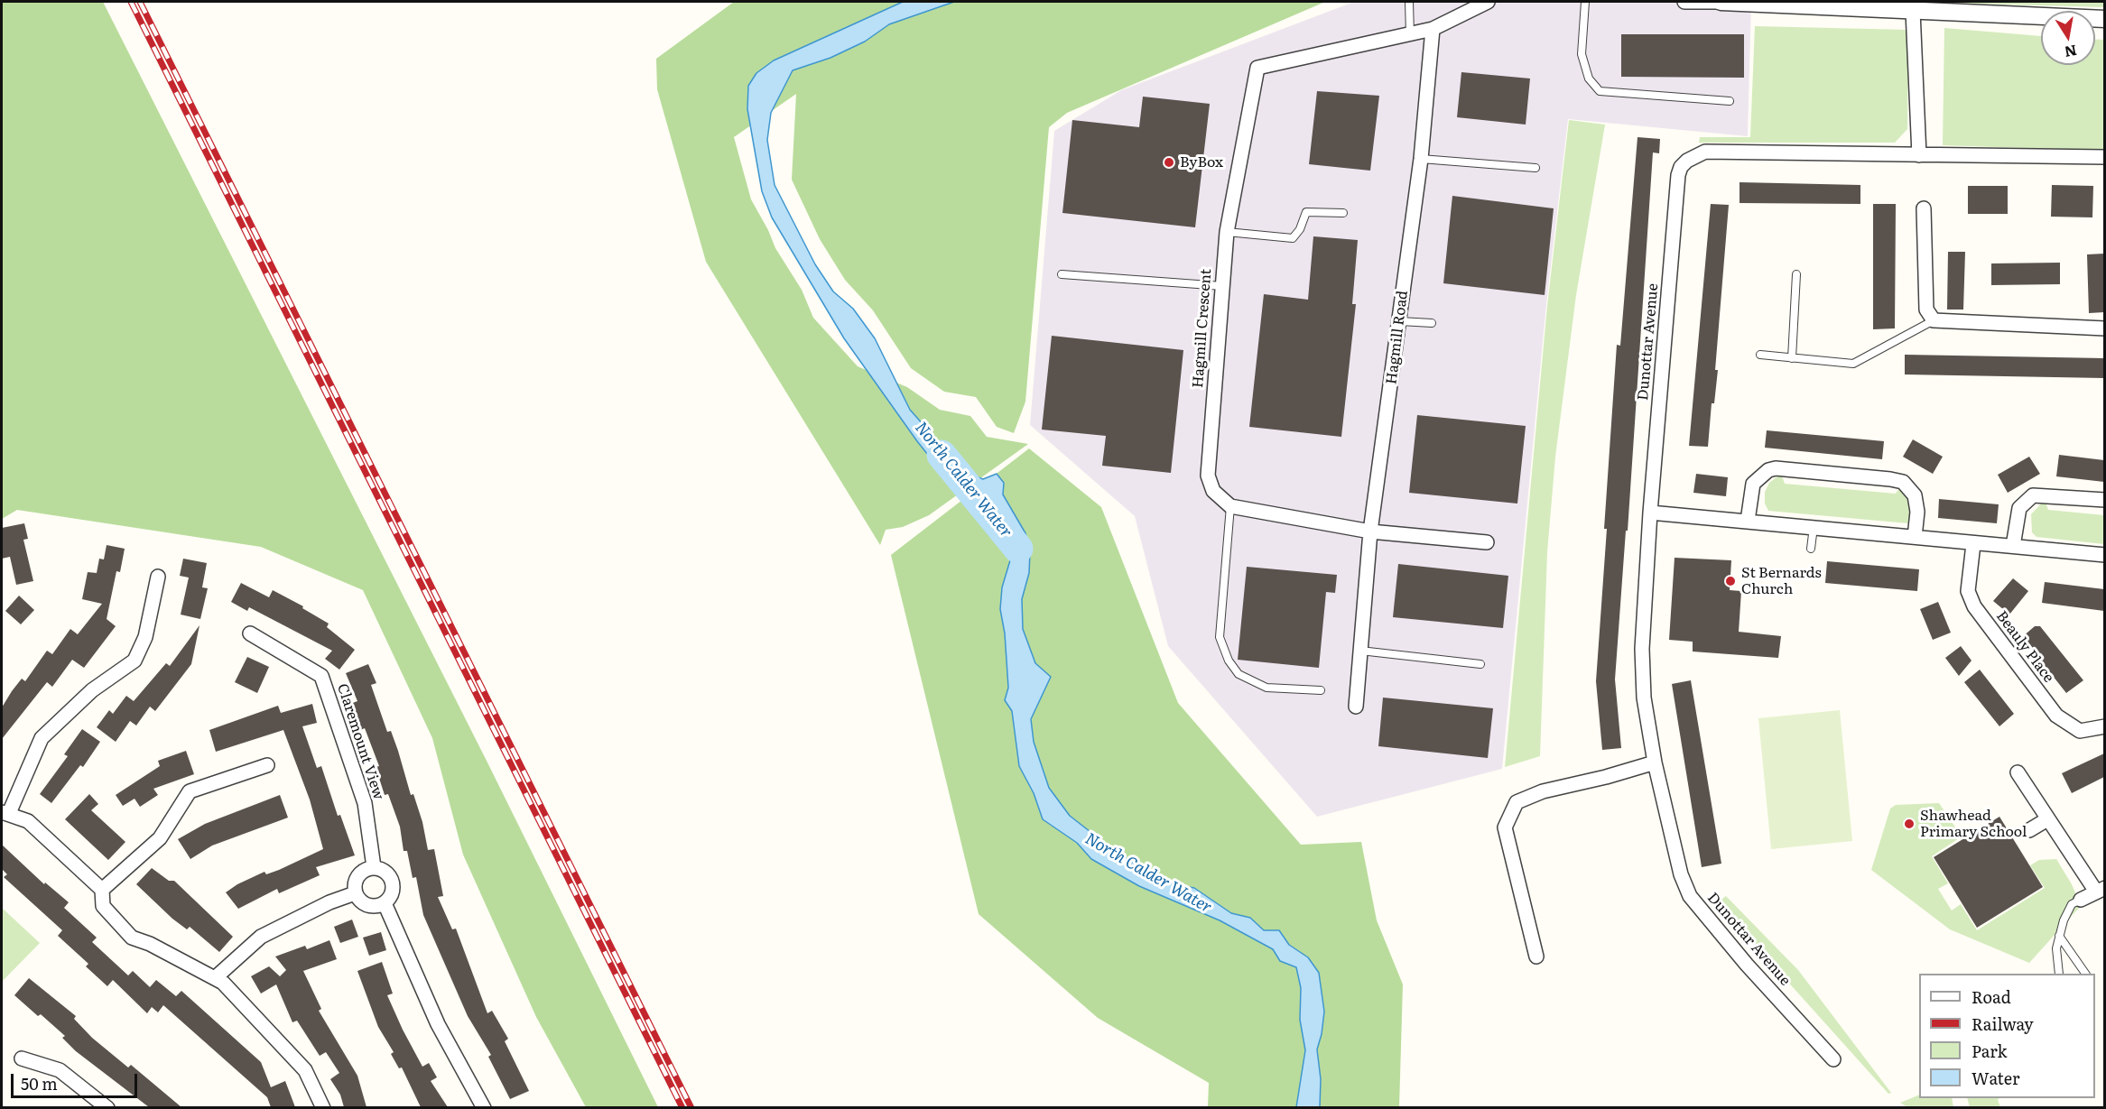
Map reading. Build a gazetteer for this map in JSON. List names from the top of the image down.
{
  "streets": {
    "street": [
      "Hagmill Crescent",
      "Hagmill Road",
      "Dunottar Avenue",
      "Beauly Place",
      "Claremount View"
    ]
  },
  "crossings": [
    ["Hagmill Crescent", "Hagmill Road"]
  ],
  "water": ["North Calder Water"],
  "places": ["ByBox", "St Bernards Church", "Shawhead Primary School"],
  "legend": [
    "Road",
    "Railway",
    "Park",
    "Water"
  ],
  "scale_bar": "50 m",
  "north": "bottom"
}
